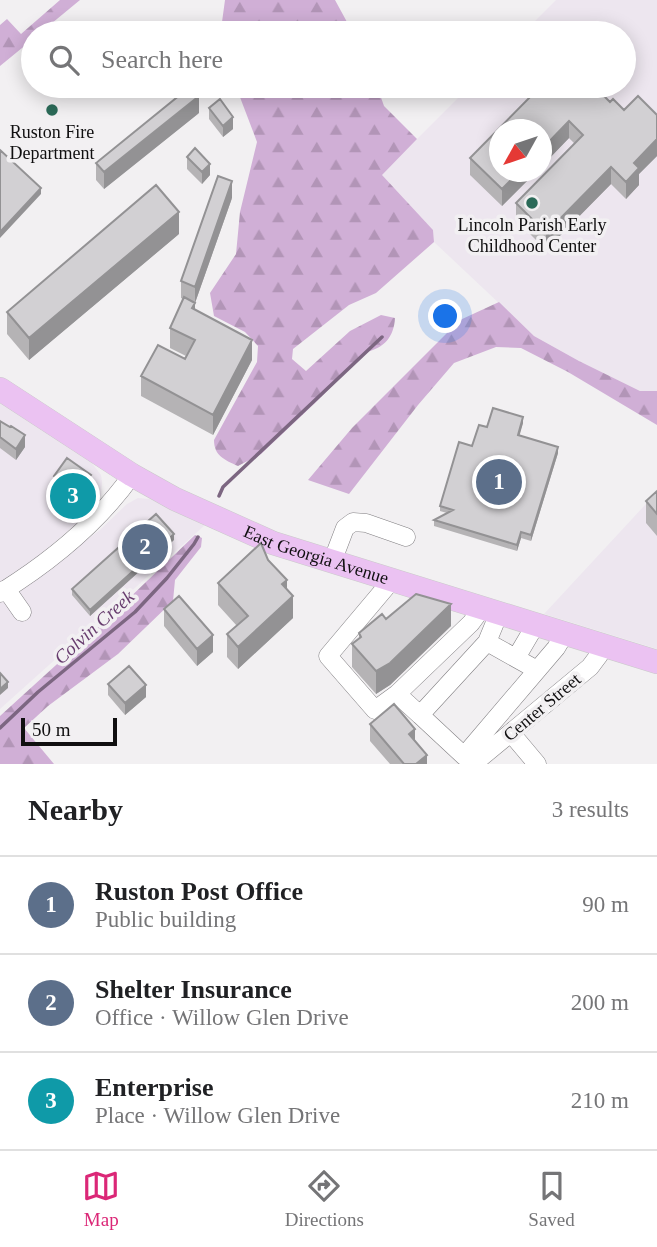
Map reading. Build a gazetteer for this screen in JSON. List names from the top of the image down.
{
  "streets": {
    "main road": ["East Georgia Avenue"],
    "street": ["Center Street"]
  },
  "crossings": [
    ["East Georgia Avenue", "Center Street"]
  ],
  "water": ["Colvin Creek"],
  "places": ["Ruston Fire Department", "Lincoln Parish Early Childhood Center"],
  "scale_bar": "50 m",
  "north": "bottom left",
  "page": {
    "search": "Search here",
    "pins": ["1", "3", "2"],
    "scale": "50 m",
    "heading": ["Nearby", "3 results"],
    "list": [
      {
        "mark": "1",
        "name": "Ruston Post Office",
        "note": "Public building",
        "value": "90 m"
      },
      {
        "mark": "2",
        "name": "Shelter Insurance",
        "note": "Office · Willow Glen Drive",
        "value": "200 m"
      },
      {
        "mark": "3",
        "name": "Enterprise",
        "note": "Place · Willow Glen Drive",
        "value": "210 m"
      }
    ],
    "nav": ["Map", "Directions", "Saved"]
  }
}
